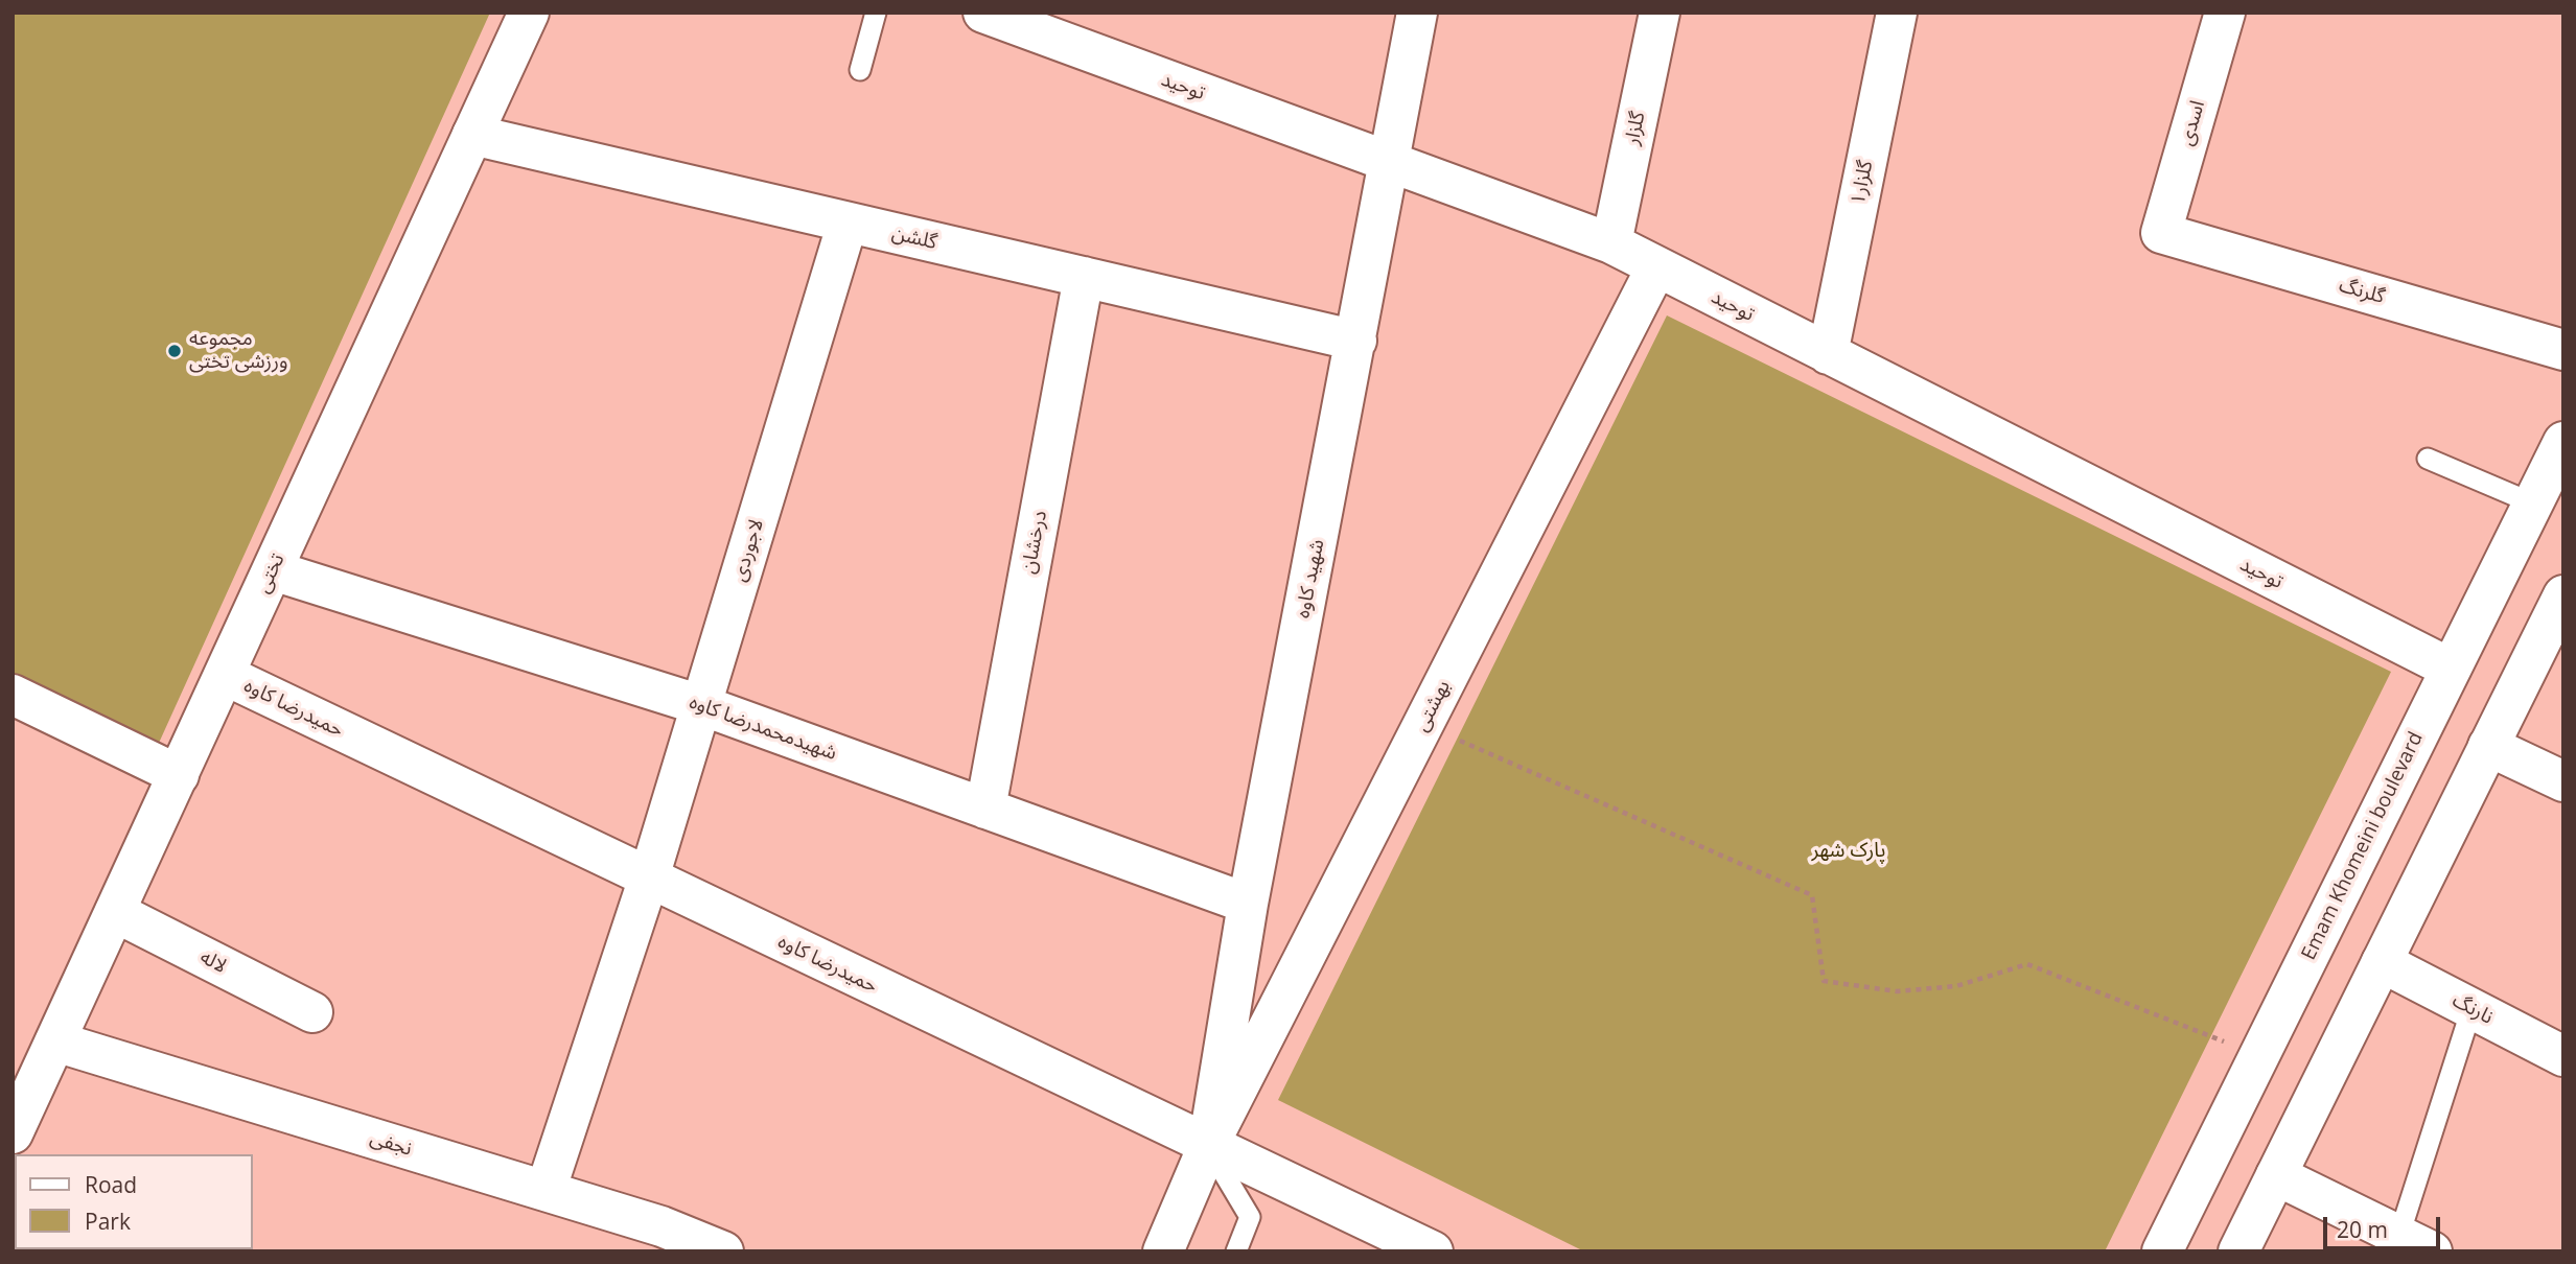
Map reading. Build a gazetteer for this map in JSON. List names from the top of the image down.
{
  "streets": {
    "street": [
      "توحید",
      "اسدی",
      "گلزار",
      "گلزار۱",
      "گلشن",
      "گلرنگ",
      "درخشان",
      "لاجوردی",
      "تختی",
      "شهید کاوه",
      "بهشتی",
      "حمیدرضا کاوه",
      "شهیدمحمدرضا کاوه",
      "Emam Khomeini boulevard",
      "لاله",
      "نارنگ",
      "نجفی"
    ]
  },
  "crossings": [
    ["توحید", "گلزار"],
    ["توحید", "گلزار۱"],
    ["توحید", "شهید کاوه"],
    ["توحید", "بهشتی"],
    ["توحید", "Emam Khomeini boulevard"],
    ["اسدی", "گلرنگ"],
    ["گلشن", "درخشان"],
    ["گلشن", "لاجوردی"],
    ["گلشن", "تختی"],
    ["گلشن", "شهید کاوه"],
    ["درخشان", "شهیدمحمدرضا کاوه"],
    ["لاجوردی", "حمیدرضا کاوه"],
    ["لاجوردی", "شهیدمحمدرضا کاوه"],
    ["لاجوردی", "نجفی"],
    ["تختی", "حمیدرضا کاوه"],
    ["تختی", "شهیدمحمدرضا کاوه"],
    ["تختی", "لاله"],
    ["تختی", "نجفی"],
    ["شهید کاوه", "بهشتی"],
    ["شهید کاوه", "حمیدرضا کاوه"],
    ["شهید کاوه", "شهیدمحمدرضا کاوه"],
    ["بهشتی", "حمیدرضا کاوه"]
  ],
  "parks": ["پارک شهر"],
  "places": ["مجموعه ورزشی تختی"],
  "legend": ["Road", "Park"],
  "scale_bar": "20 m"
}
